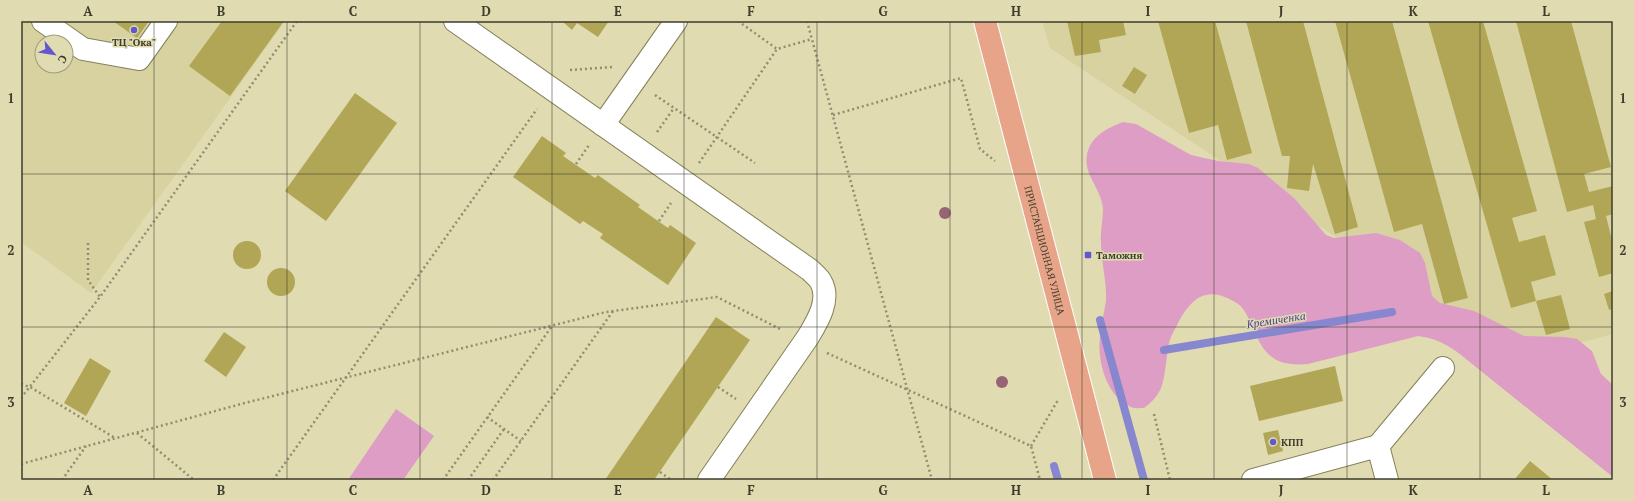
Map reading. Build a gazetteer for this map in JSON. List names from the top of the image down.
{
  "streets": {
    "main road": ["ПРИСТАНЦИОННАЯ УЛИЦА"]
  },
  "water": ["Кремиченка"],
  "places": {
    "other": ["ТЦ \"Ока\"", "КПП"],
    "transit": ["Таможня"]
  },
  "north": "bottom right",
  "grid": {
    "columns": [
      "A",
      "B",
      "C",
      "D",
      "E",
      "F",
      "G",
      "H",
      "I",
      "J",
      "K",
      "L"
    ],
    "rows": ["1", "2", "3"]
  }
}
